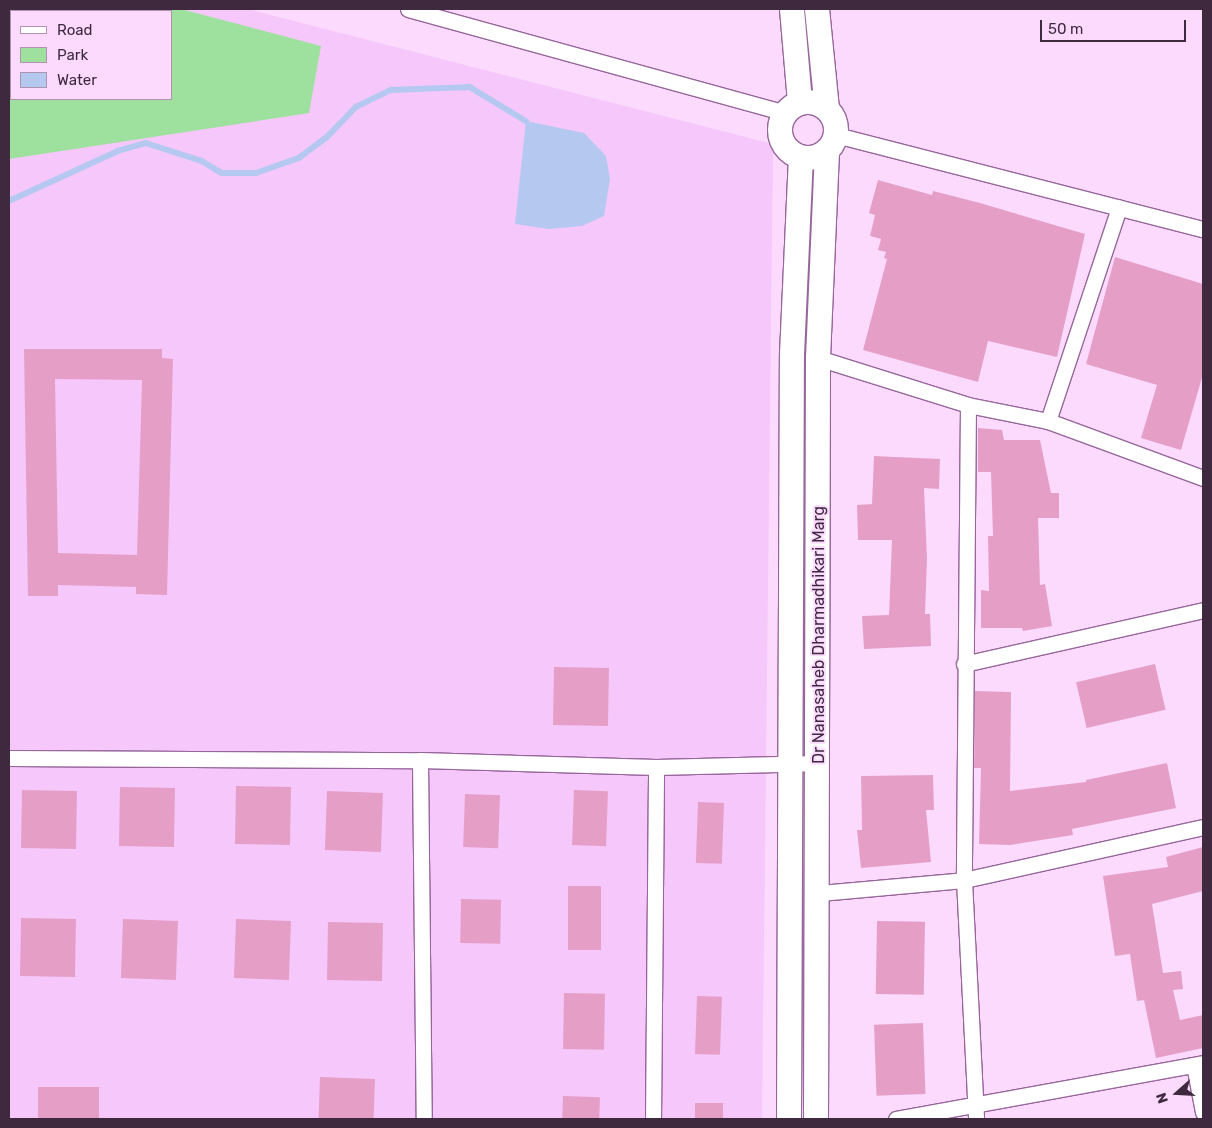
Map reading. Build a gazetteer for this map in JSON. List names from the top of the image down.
{
  "streets": {
    "main road": ["Dr Nanasaheb Dharmadhikari Marg"]
  },
  "legend": ["Road", "Park", "Water"],
  "scale_bar": "50 m",
  "north": "left"
}
